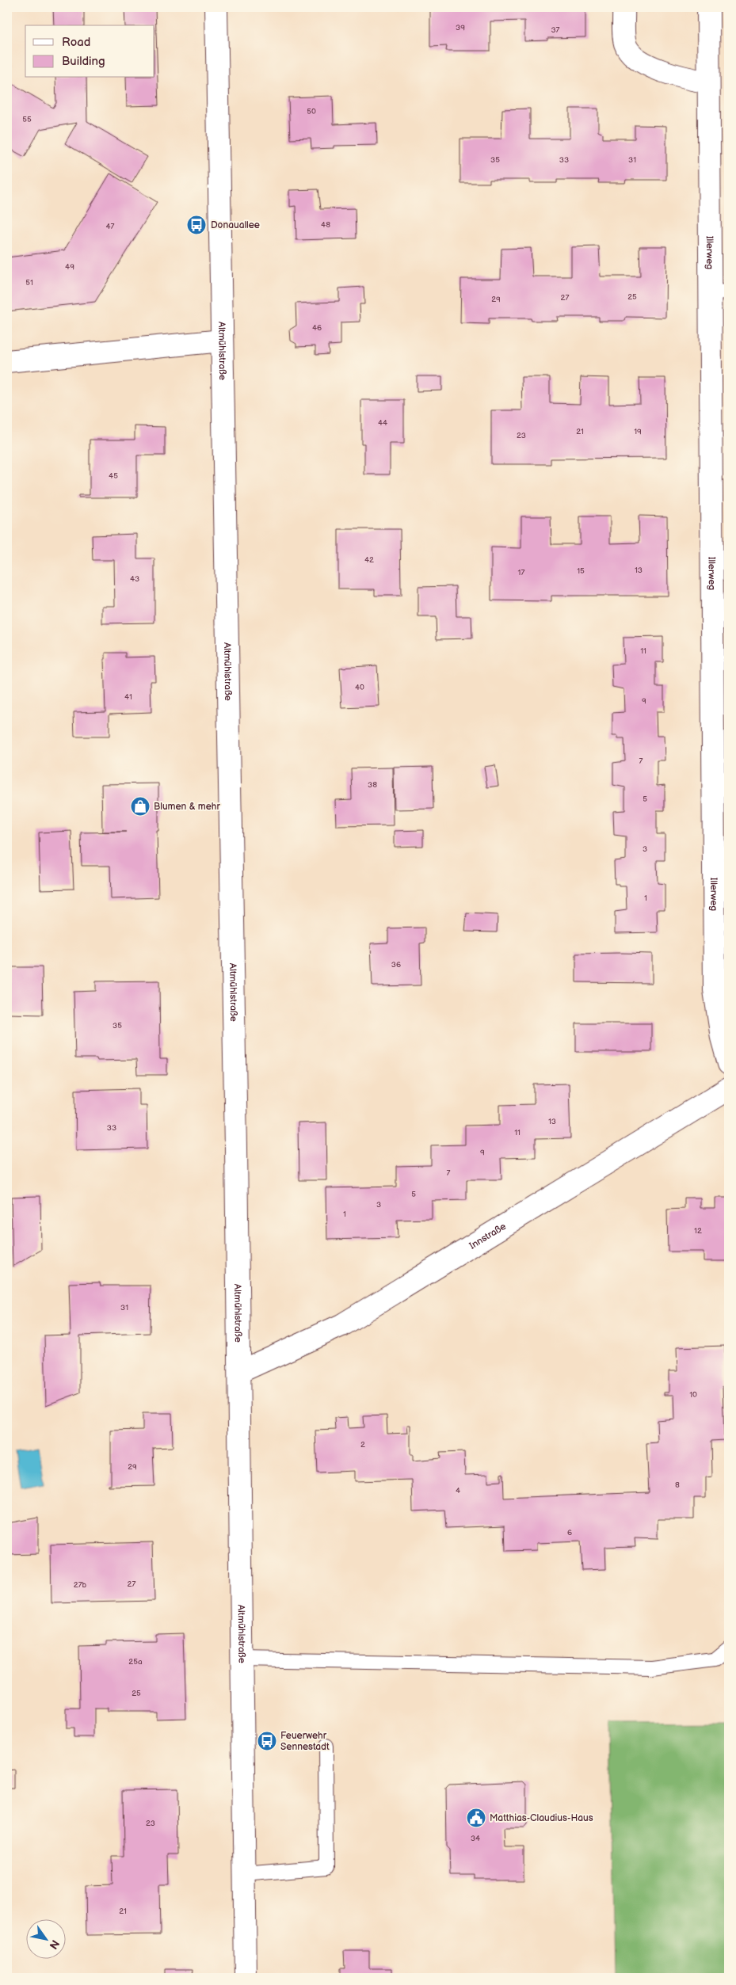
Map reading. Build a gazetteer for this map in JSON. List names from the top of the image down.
{
  "streets": {
    "street": ["Illerweg", "Altmühlstraße", "Innstraße"]
  },
  "crossings": [
    ["Altmühlstraße", "Innstraße"]
  ],
  "places": {
    "bus stop": ["Donauallee", "Feuerwehr Sennestadt"],
    "shop": ["Blumen & mehr"],
    "public building": ["Matthias-Claudius-Haus"]
  },
  "house_numbers": [
    "39",
    "37",
    "50",
    "55",
    "35",
    "33",
    "31",
    "48",
    "47",
    "49",
    "51",
    "25",
    "27",
    "29",
    "46",
    "44",
    "21",
    "19",
    "23",
    "45",
    "42",
    "13",
    "15",
    "17",
    "43",
    "11",
    "40",
    "41",
    "9",
    "7",
    "38",
    "5",
    "3",
    "1",
    "36",
    "35",
    "13",
    "33",
    "11",
    "9",
    "7",
    "5",
    "3",
    "1",
    "12",
    "31",
    "10",
    "2",
    "29",
    "8",
    "4",
    "6",
    "27",
    "27b",
    "25a",
    "25",
    "23",
    "34",
    "21"
  ],
  "legend": ["Road", "Building"],
  "north": "bottom right"
}
